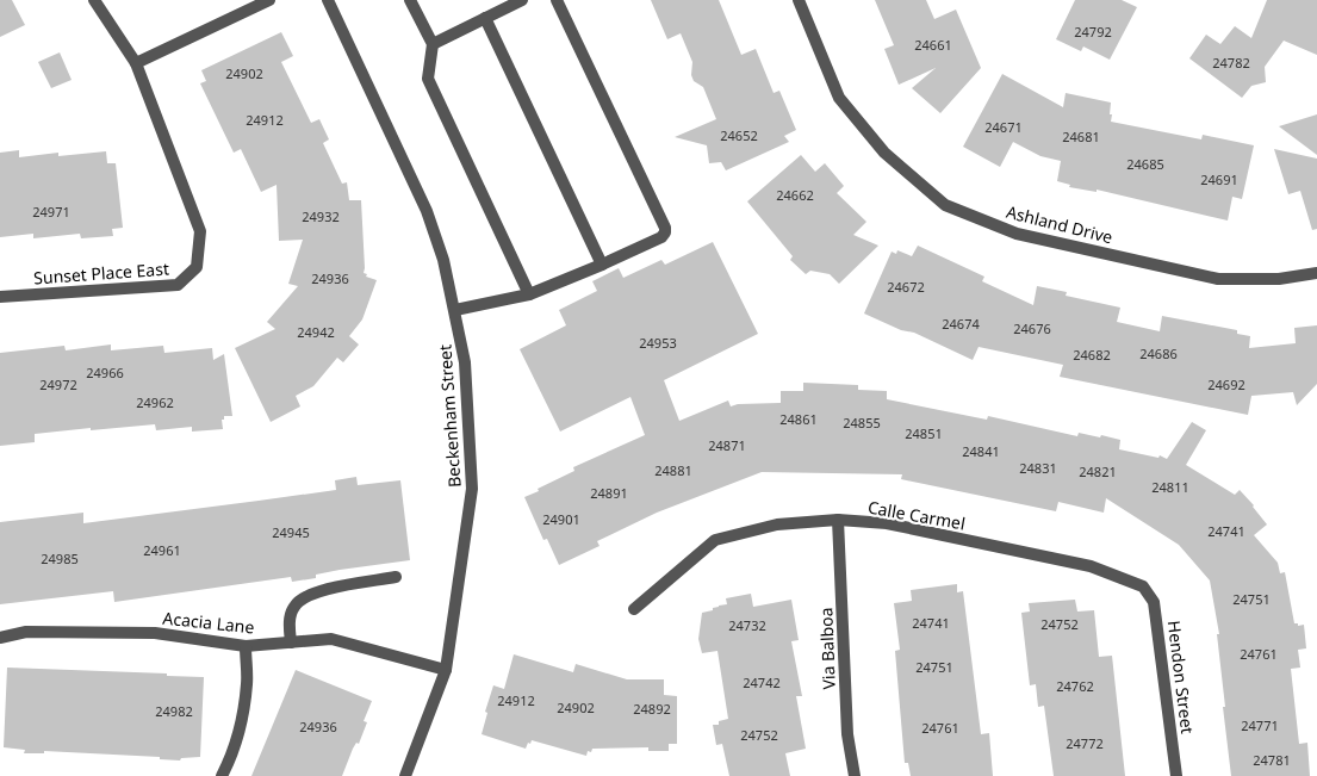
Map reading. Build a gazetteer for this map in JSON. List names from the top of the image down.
{
  "streets": {
    "street": [
      "Ashland Drive",
      "Sunset Place East",
      "Beckenham Street",
      "Calle Carmel",
      "Acacia Lane",
      "Via Balboa",
      "Hendon Street"
    ]
  },
  "crossings": [
    ["Beckenham Street", "Acacia Lane"],
    ["Calle Carmel", "Via Balboa"],
    ["Calle Carmel", "Hendon Street"]
  ],
  "house_numbers": [
    "24792",
    "24661",
    "24782",
    "24902",
    "24912",
    "24671",
    "24652",
    "24681",
    "24685",
    "24691",
    "24662",
    "24971",
    "24932",
    "24936",
    "24672",
    "24674",
    "24676",
    "24942",
    "24953",
    "24686",
    "24682",
    "24966",
    "24972",
    "24692",
    "24962",
    "24861",
    "24855",
    "24851",
    "24871",
    "24841",
    "24831",
    "24881",
    "24821",
    "24811",
    "24891",
    "24901",
    "24741",
    "24945",
    "24961",
    "24985",
    "24751",
    "24741",
    "24752",
    "24732",
    "24761",
    "24751",
    "24742",
    "24762",
    "24912",
    "24902",
    "24892",
    "24982",
    "24771",
    "24936",
    "24761",
    "24752",
    "24772",
    "24781"
  ]
}
